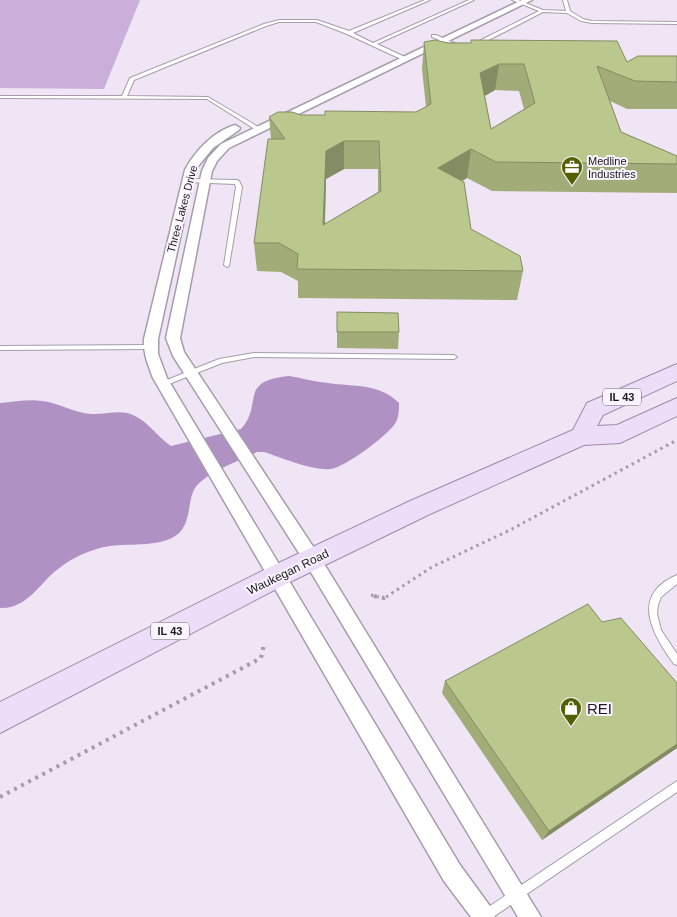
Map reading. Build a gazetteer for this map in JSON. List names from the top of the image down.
{
  "streets": {
    "main road": ["IL 43", "Waukegan Road"],
    "street": ["Three Lakes Drive"]
  },
  "crossings": [
    ["Three Lakes Drive", "Waukegan Road"],
    ["IL 43", "Waukegan Road"]
  ],
  "places": {
    "office": ["Medline Industries"],
    "shop": ["REI"]
  }
}
